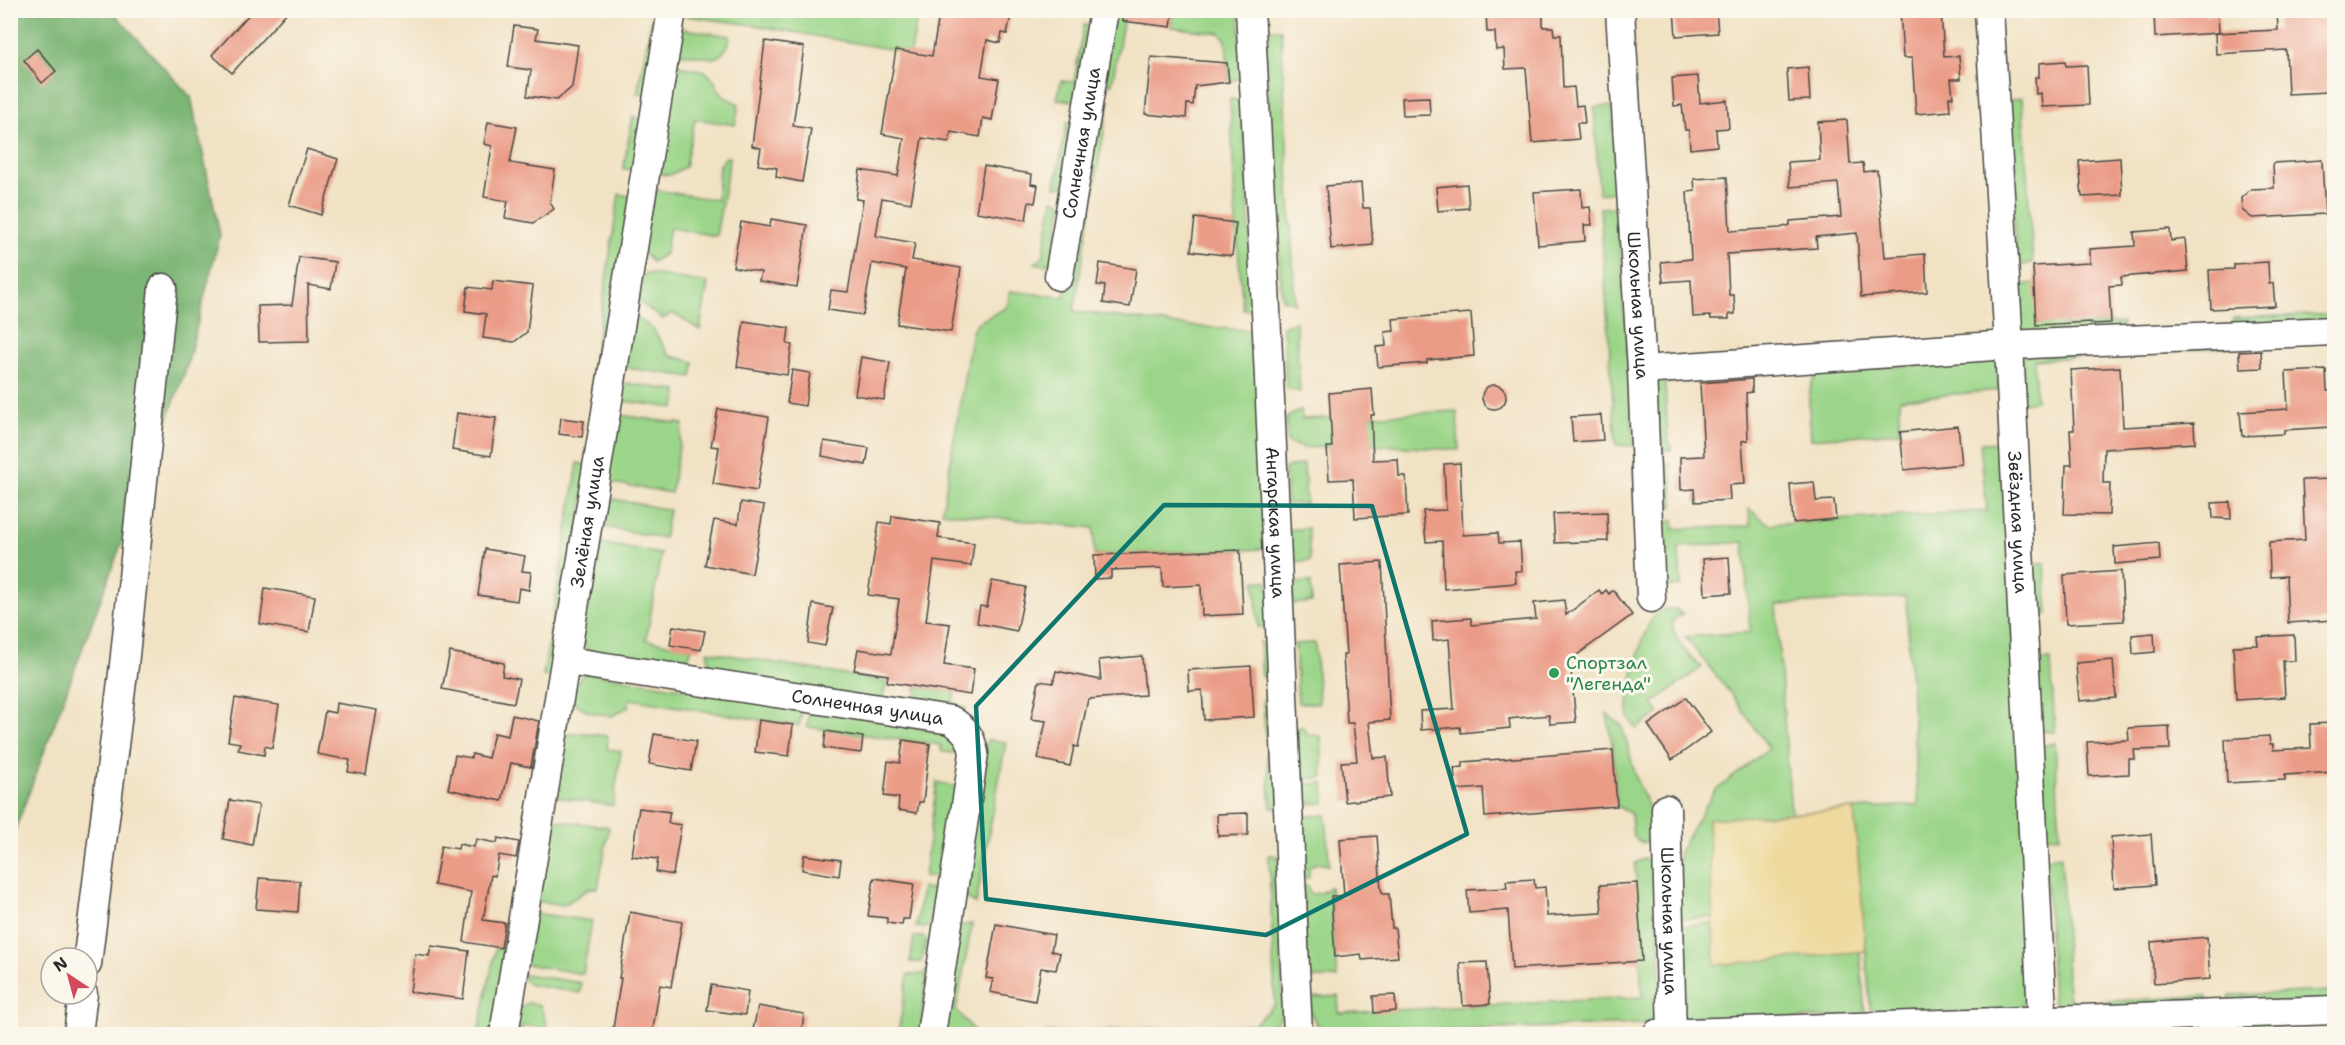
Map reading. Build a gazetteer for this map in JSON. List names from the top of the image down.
{
  "streets": {
    "street": [
      "Солнечная улица",
      "Школьная улица",
      "Зелёная улица",
      "Ангарская улица",
      "Звёздная улица"
    ]
  },
  "crossings": [
    ["Солнечная улица", "Зелёная улица"]
  ],
  "places": ["Спортзал \"Легенда\""],
  "north": "top left"
}
